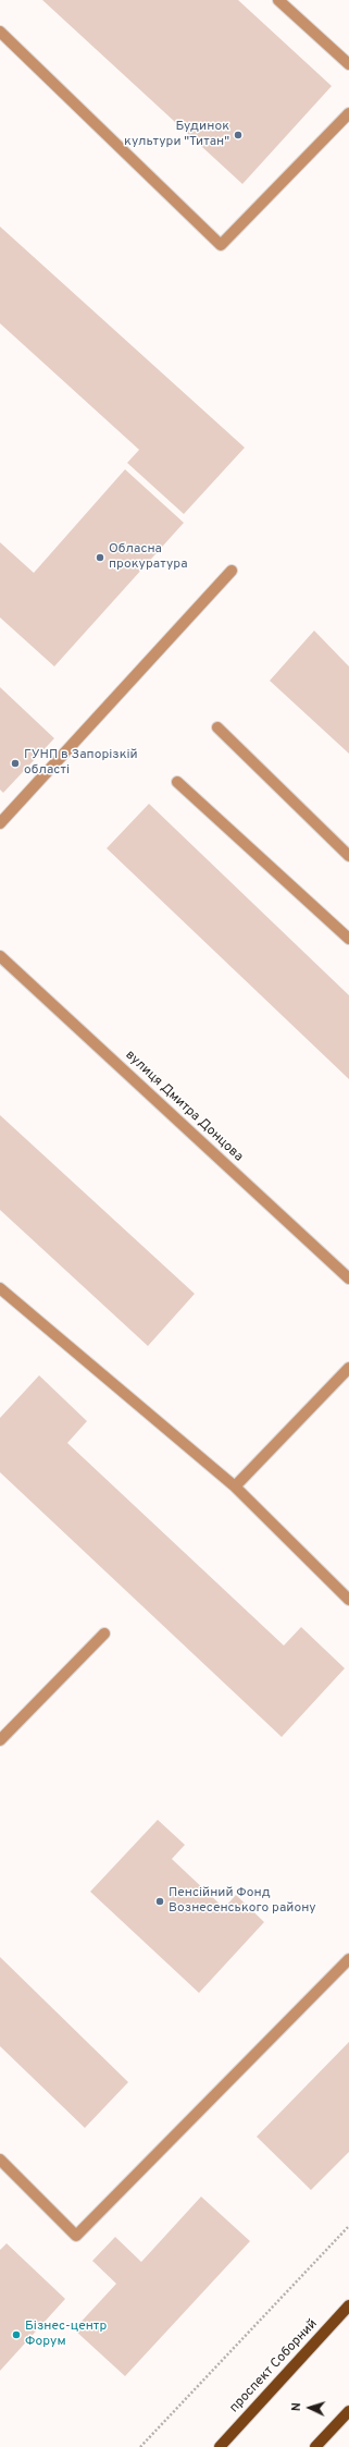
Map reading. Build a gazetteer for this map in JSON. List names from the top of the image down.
{
  "streets": {
    "main road": ["проспект Соборний"],
    "street": ["вулиця Дмитра Донцова"]
  },
  "places": [
    "Будинок культури \"Титан\"",
    "Обласна прокуратура",
    "ГУНП в Запорізкій області",
    "Пенсійний Фонд Вознесенського району",
    "Бізнес-центр Форум"
  ],
  "north": "left"
}
